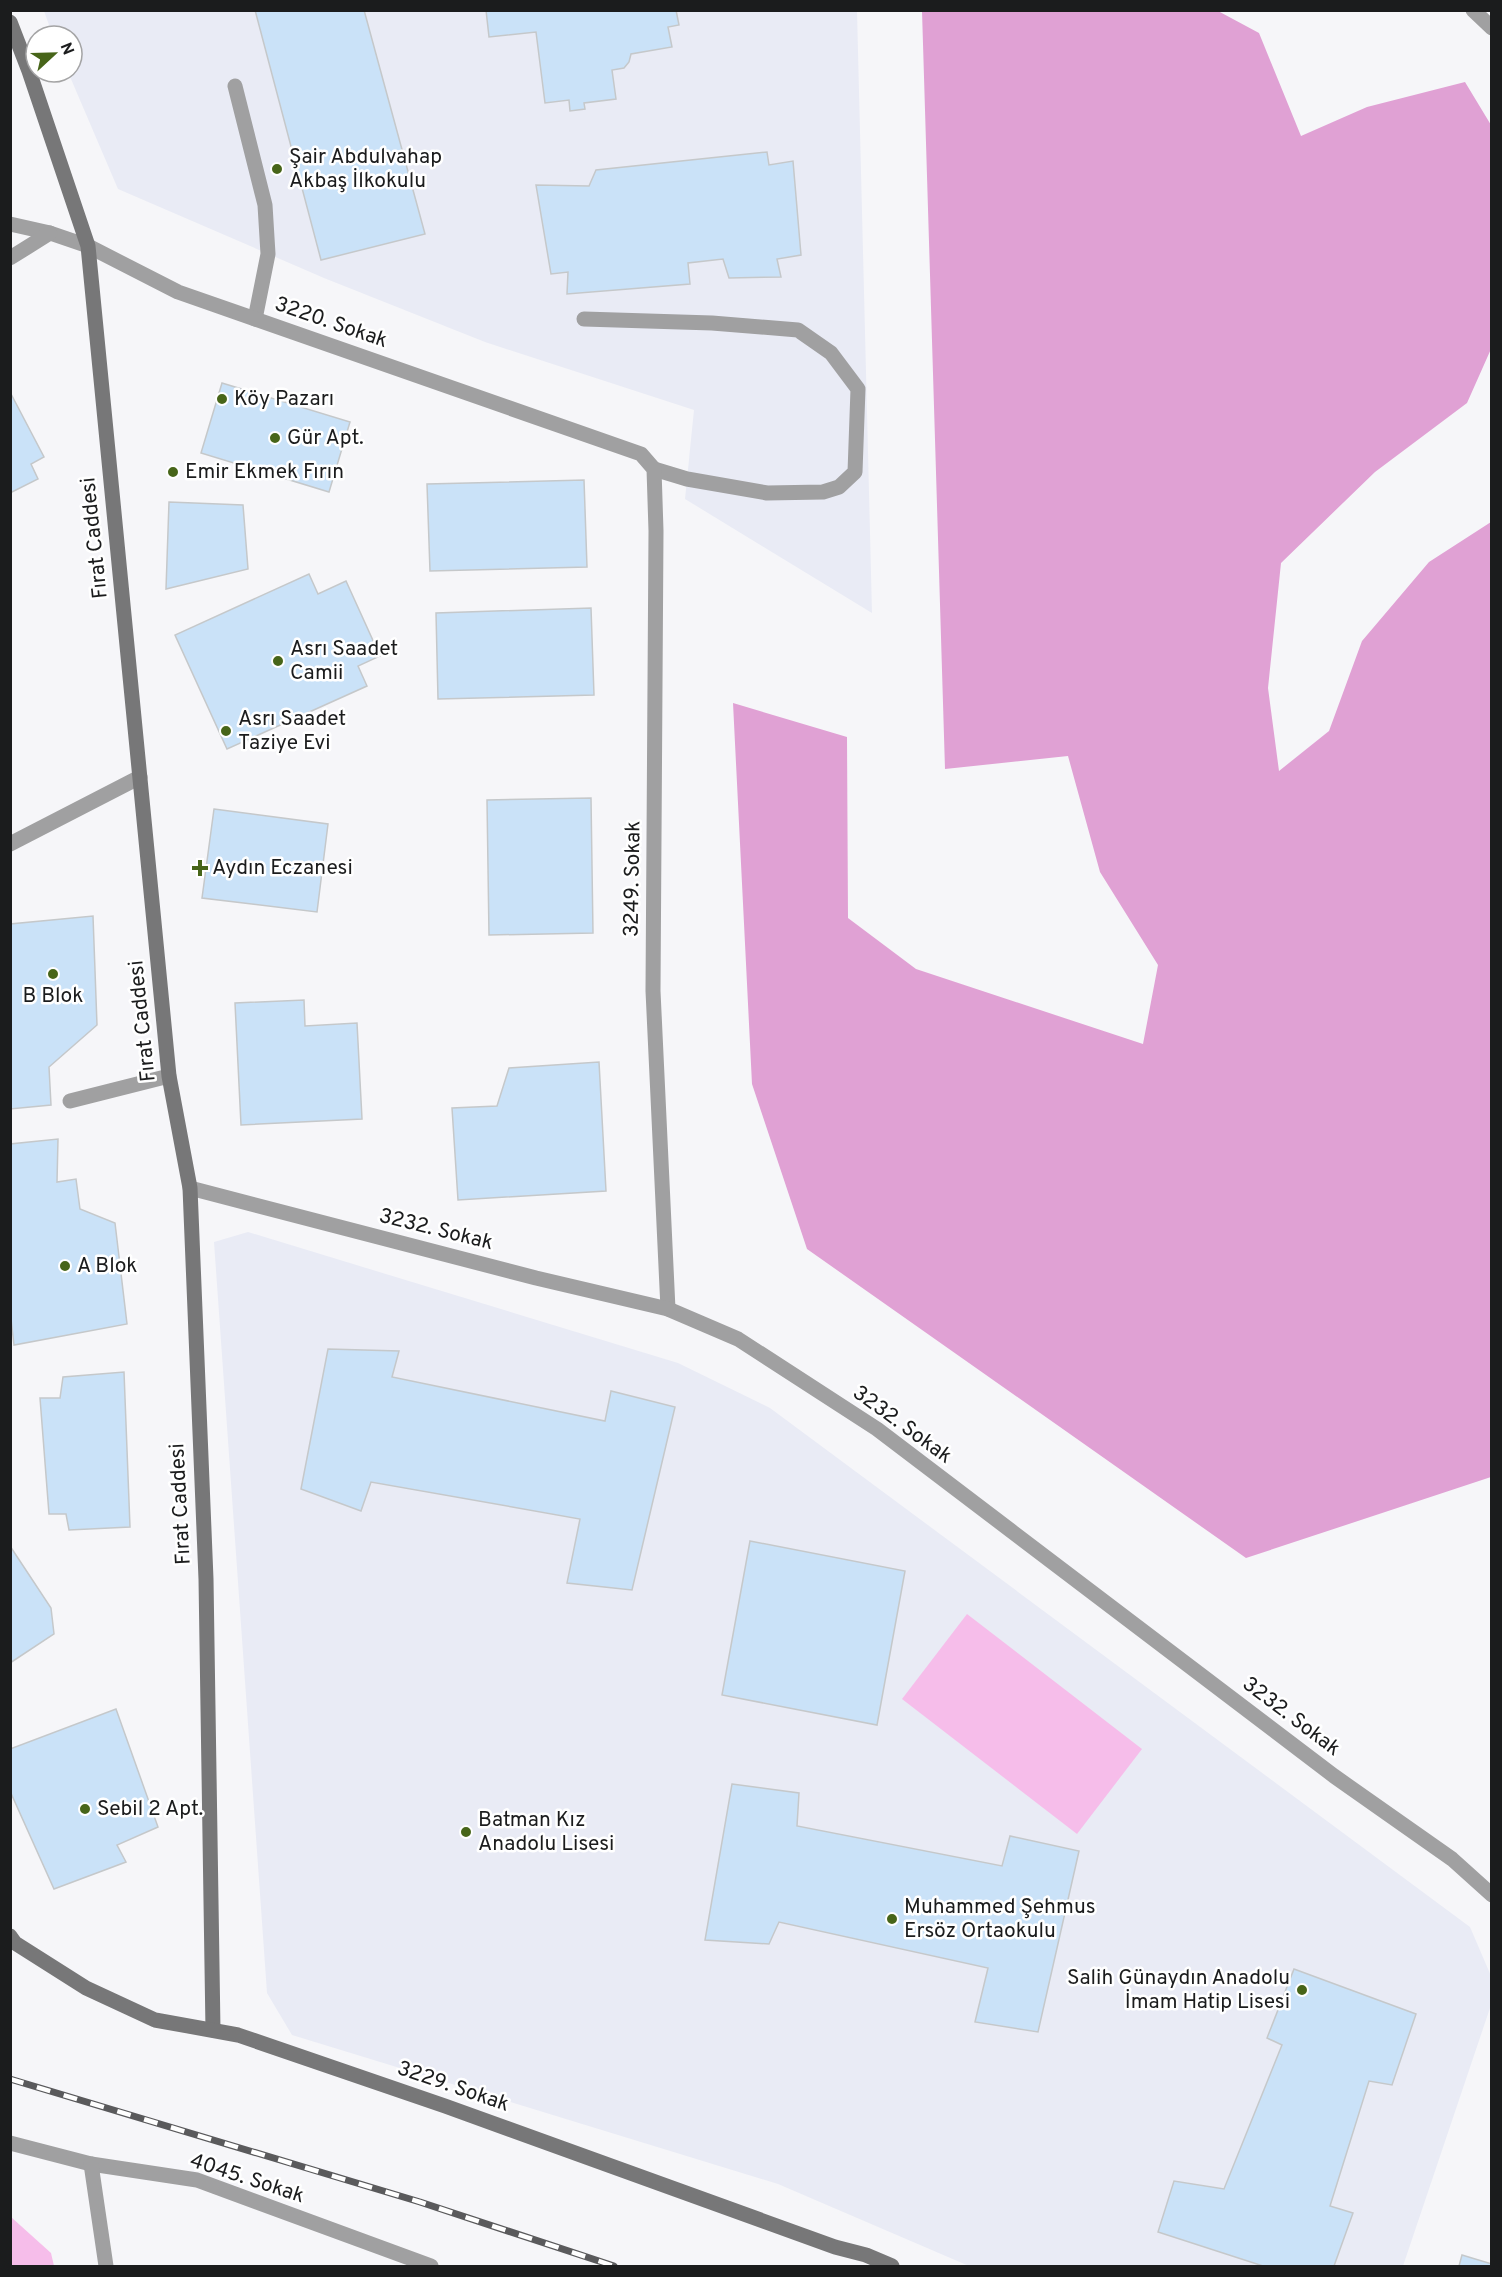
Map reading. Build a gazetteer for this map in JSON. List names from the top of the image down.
{
  "streets": {
    "street": [
      "3220. Sokak",
      "Fırat Caddesi",
      "3249. Sokak",
      "3232. Sokak",
      "3229. Sokak",
      "4045. Sokak"
    ]
  },
  "crossings": [
    ["3220. Sokak", "Fırat Caddesi"],
    ["3220. Sokak", "3249. Sokak"],
    ["Fırat Caddesi", "3232. Sokak"],
    ["Fırat Caddesi", "3229. Sokak"],
    ["3249. Sokak", "3232. Sokak"]
  ],
  "places": {
    "other": [
      "Şair Abdulvahap Akbaş İlkokulu",
      "Köy Pazarı",
      "Gür Apt.",
      "Emir Ekmek Fırın",
      "Asrı Saadet Camii",
      "Asrı Saadet Taziye Evi",
      "B Blok",
      "A Blok",
      "Sebil 2 Apt.",
      "Batman Kız Anadolu Lisesi",
      "Muhammed Şehmus Ersöz Ortaokulu",
      "Salih Günaydın Anadolu İmam Hatip Lisesi"
    ],
    "health": ["Aydın Eczanesi"]
  },
  "north": "right"
}
